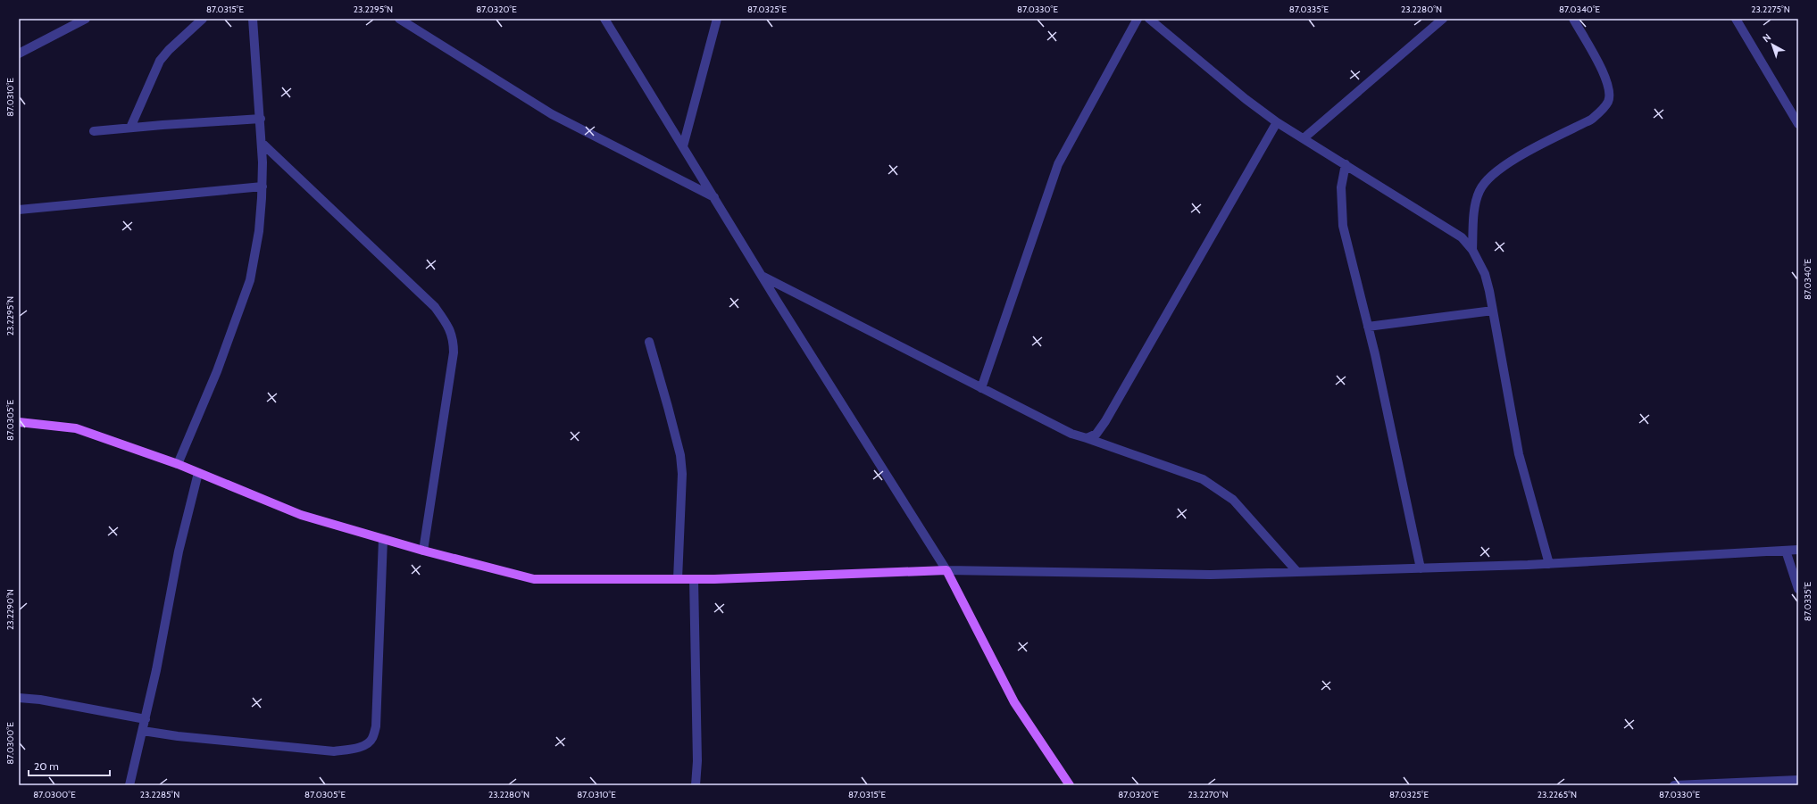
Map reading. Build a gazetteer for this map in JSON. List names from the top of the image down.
{
  "scale_bar": "20 m",
  "north": "top left",
  "coordinates": [
    "87.0315°E",
    "23.2295°N",
    "87.0320°E",
    "87.0325°E",
    "87.0330°E",
    "87.0335°E",
    "23.2280°N",
    "87.0340°E",
    "23.2275°N",
    "87.0310°E",
    "87.0305°E",
    "23.2290°N",
    "87.0300°E",
    "23.2285°N",
    "23.2270°N",
    "23.2265°N"
  ]
}
